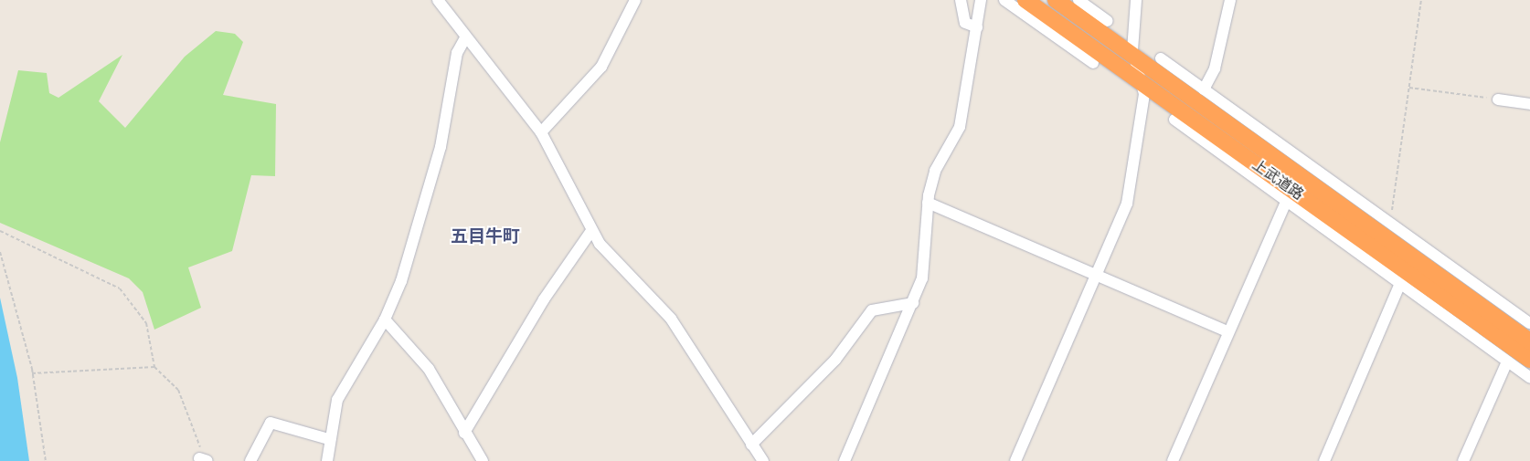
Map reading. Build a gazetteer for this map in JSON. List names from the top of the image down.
{
  "streets": {
    "highway": ["上武道路"]
  },
  "districts": ["五目牛町"]
}
